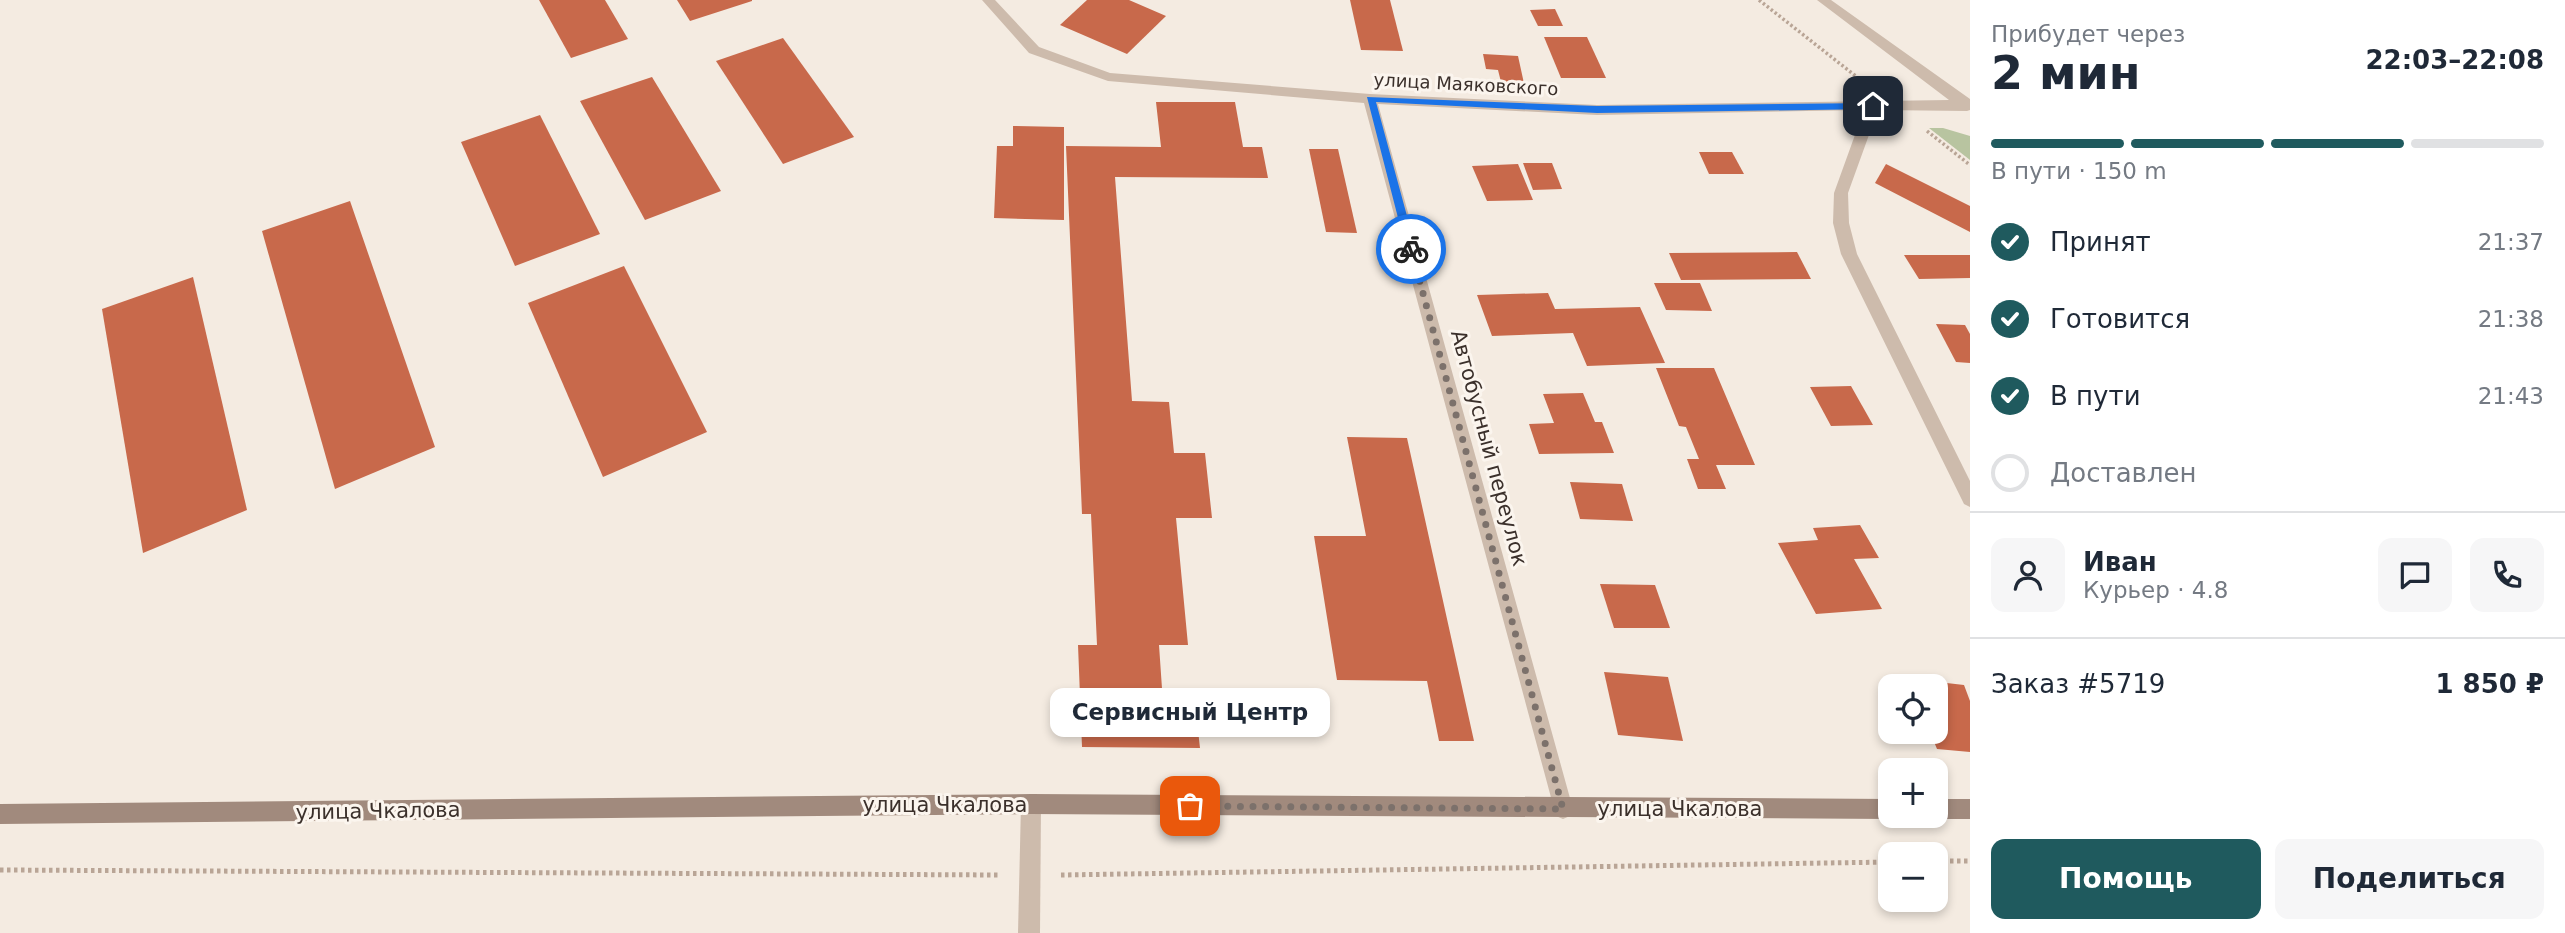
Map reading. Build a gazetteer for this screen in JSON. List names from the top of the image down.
{
  "streets": {
    "main road": ["улица Чкалова"],
    "street": ["улица Маяковского", "Автобусный переулок"]
  },
  "crossings": [
    ["улица Маяковского", "Автобусный переулок"],
    ["Автобусный переулок", "улица Чкалова"]
  ],
  "places": ["Сервисный Центр"],
  "page": {
    "heading": ["2 мин", "Прибудет через", "22:03–22:08"],
    "panel": [
      "Иван",
      "Курьер · 4.8",
      "Заказ #5719",
      "1 850 ₽"
    ],
    "bar": "В пути · 150 m",
    "list": [
      ["Принят", "21:37"],
      ["Готовится", "21:38"],
      ["В пути", "21:43"],
      "Доставлен"
    ],
    "map_buttons": ["+", "−"],
    "bubble": "Сервисный Центр",
    "buttons": ["Помощь", "Поделиться"]
  }
}
